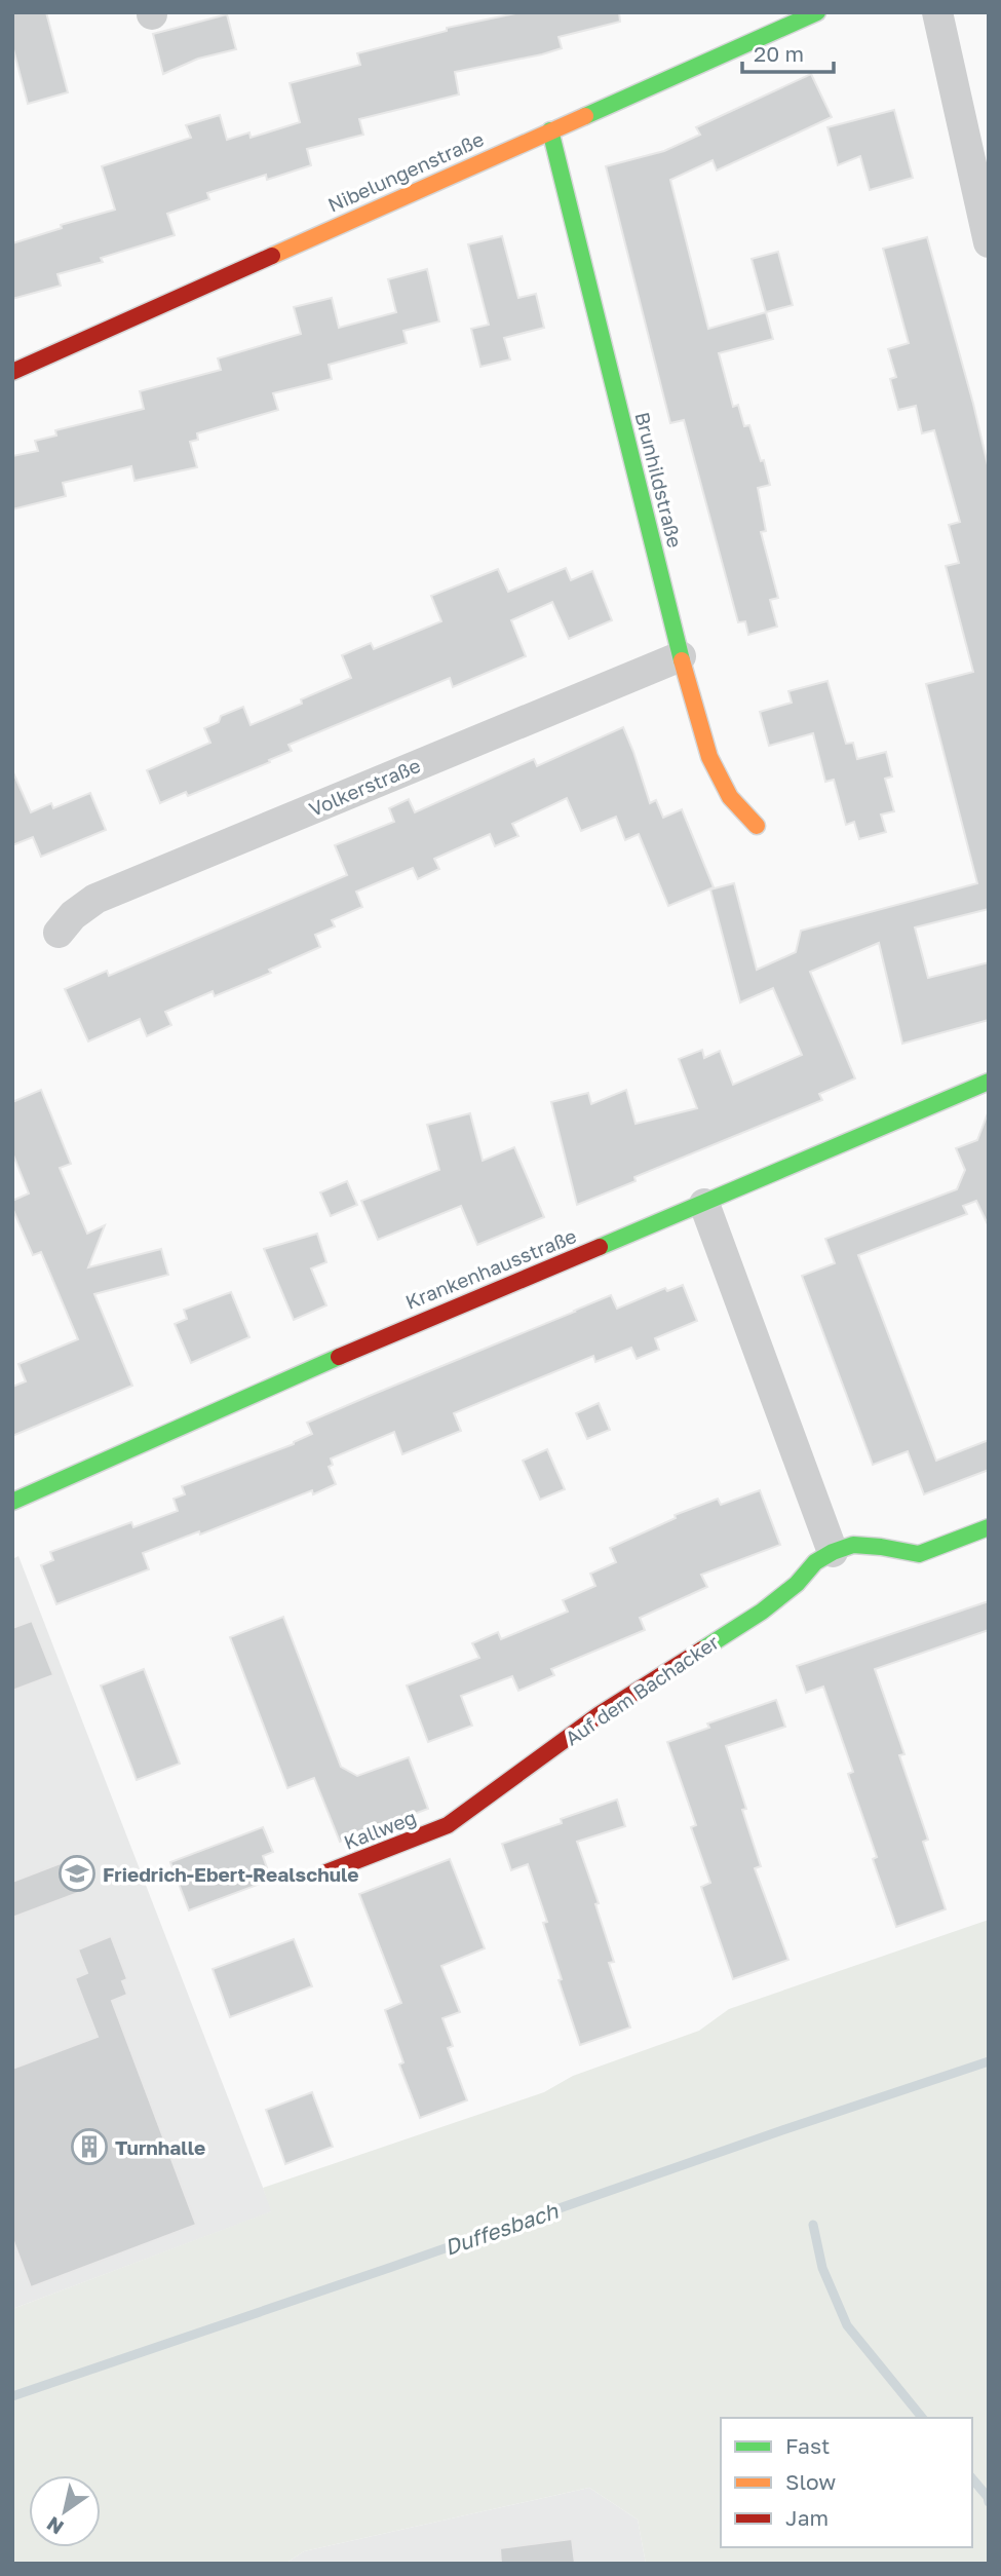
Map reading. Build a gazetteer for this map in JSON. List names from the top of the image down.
{
  "streets": {
    "street": [
      "Nibelungenstraße",
      "Brunhildstraße",
      "Volkerstraße",
      "Krankenhausstraße",
      "Auf dem Bachacker",
      "Kallweg"
    ]
  },
  "crossings": [
    ["Nibelungenstraße", "Brunhildstraße"],
    ["Brunhildstraße", "Volkerstraße"],
    ["Auf dem Bachacker", "Kallweg"]
  ],
  "water": ["Duffesbach"],
  "places": {
    "school or university": ["Friedrich-Ebert-Realschule"],
    "building": ["Turnhalle"]
  },
  "legend": ["Fast", "Slow", "Jam"],
  "scale_bar": "20 m",
  "north": "bottom left"
}
